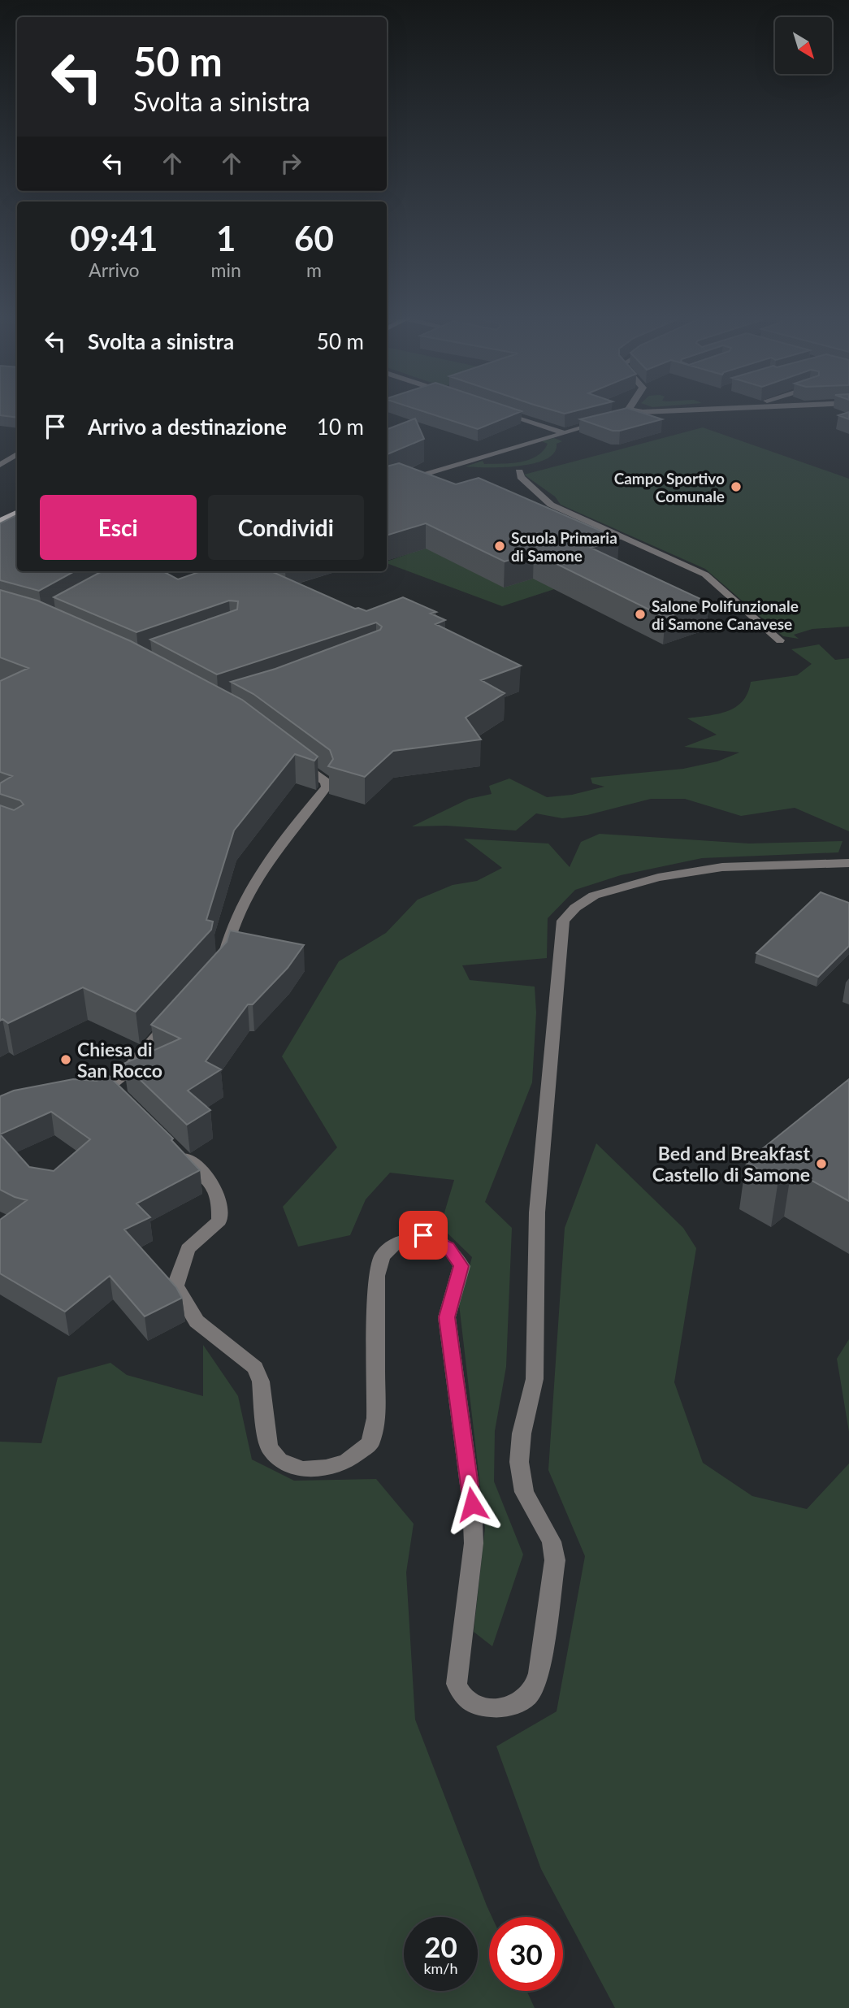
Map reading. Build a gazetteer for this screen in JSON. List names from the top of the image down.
{
  "places": [
    "Campo Sportivo Comunale",
    "Scuola Primaria di Samone",
    "Salone Polifunzionale di Samone Canavese",
    "Chiesa di San Rocco",
    "Bed and Breakfast Castello di Samone"
  ],
  "north": "bottom right",
  "page": {
    "turn": ["50 m", "Svolta a sinistra"],
    "eta": [
      "09:41",
      "Arrivo",
      "1",
      "min",
      "60",
      "m"
    ],
    "list": [
      {
        "name": "Svolta a sinistra",
        "value": "50 m"
      },
      {
        "name": "Arrivo a destinazione",
        "value": "10 m"
      }
    ],
    "buttons": ["Esci", "Condividi"],
    "speed": "20 km/h",
    "limit": "30"
  }
}
